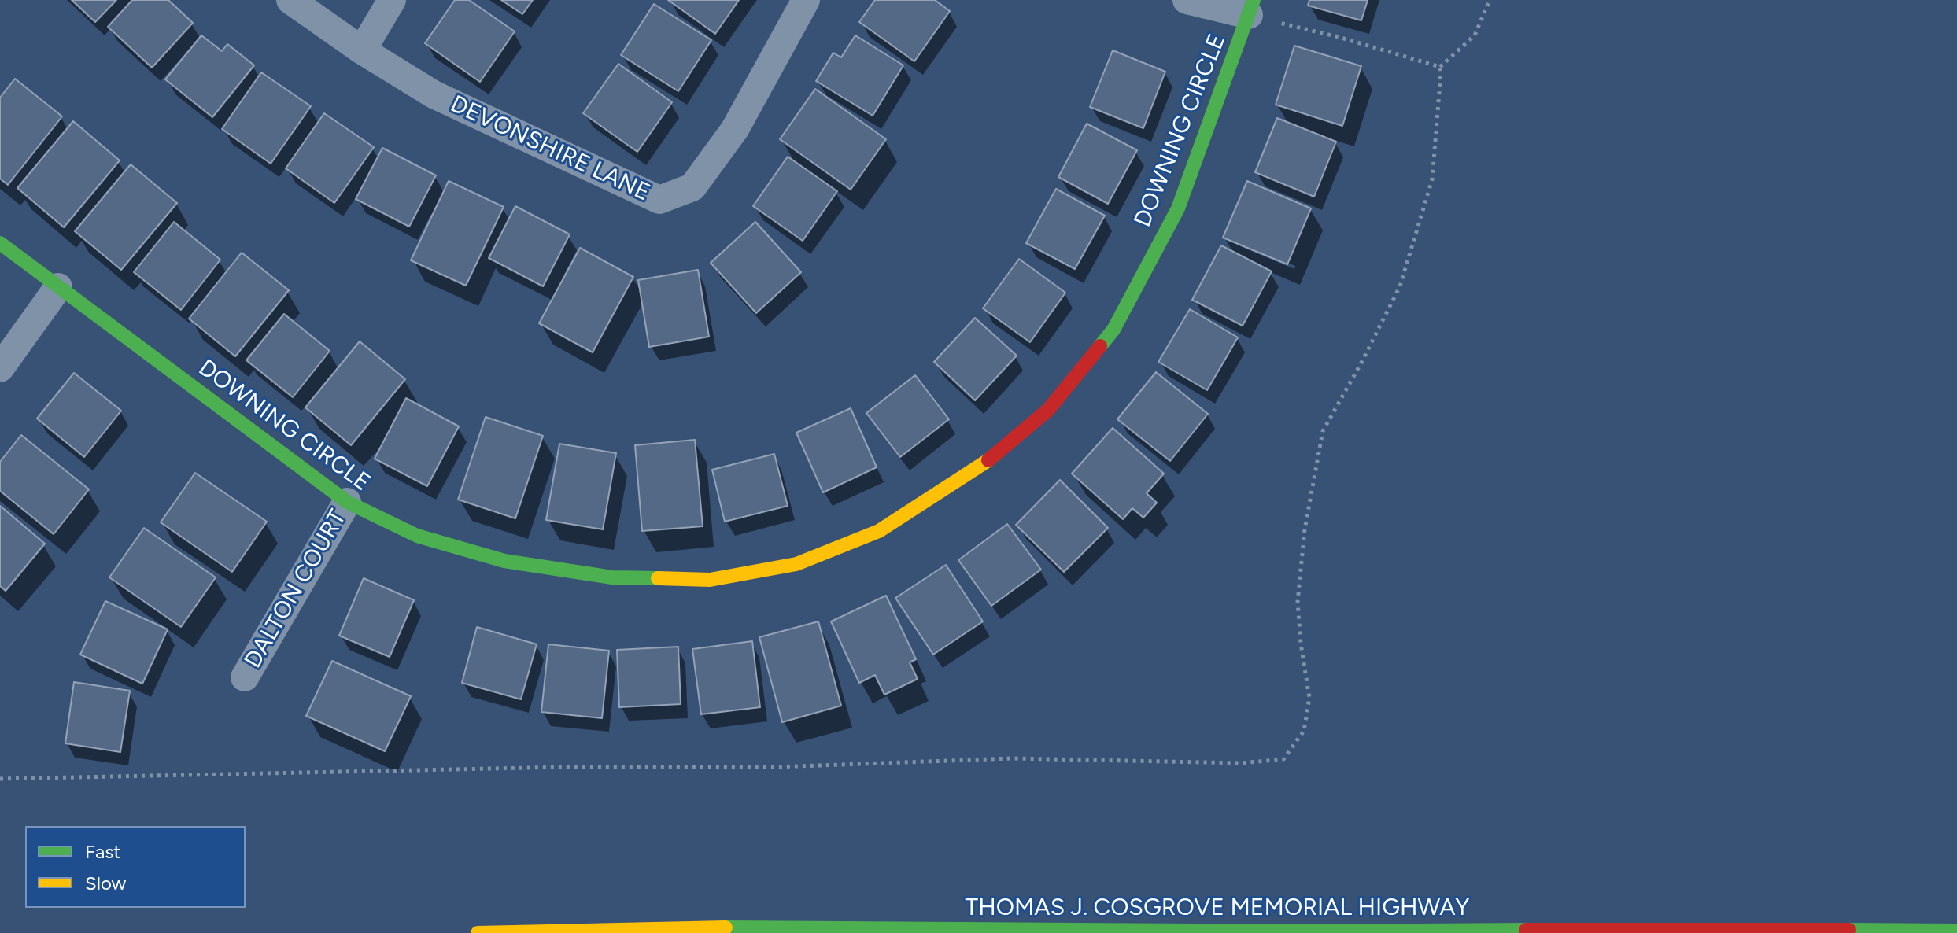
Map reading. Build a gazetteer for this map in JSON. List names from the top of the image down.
{
  "streets": {
    "main road": ["DOWNING CIRCLE", "THOMAS J. COSGROVE MEMORIAL HIGHWAY"],
    "street": ["DEVONSHIRE LANE", "DALTON COURT"]
  },
  "crossings": [
    ["DOWNING CIRCLE", "DALTON COURT"]
  ],
  "legend": ["Fast", "Slow"]
}
